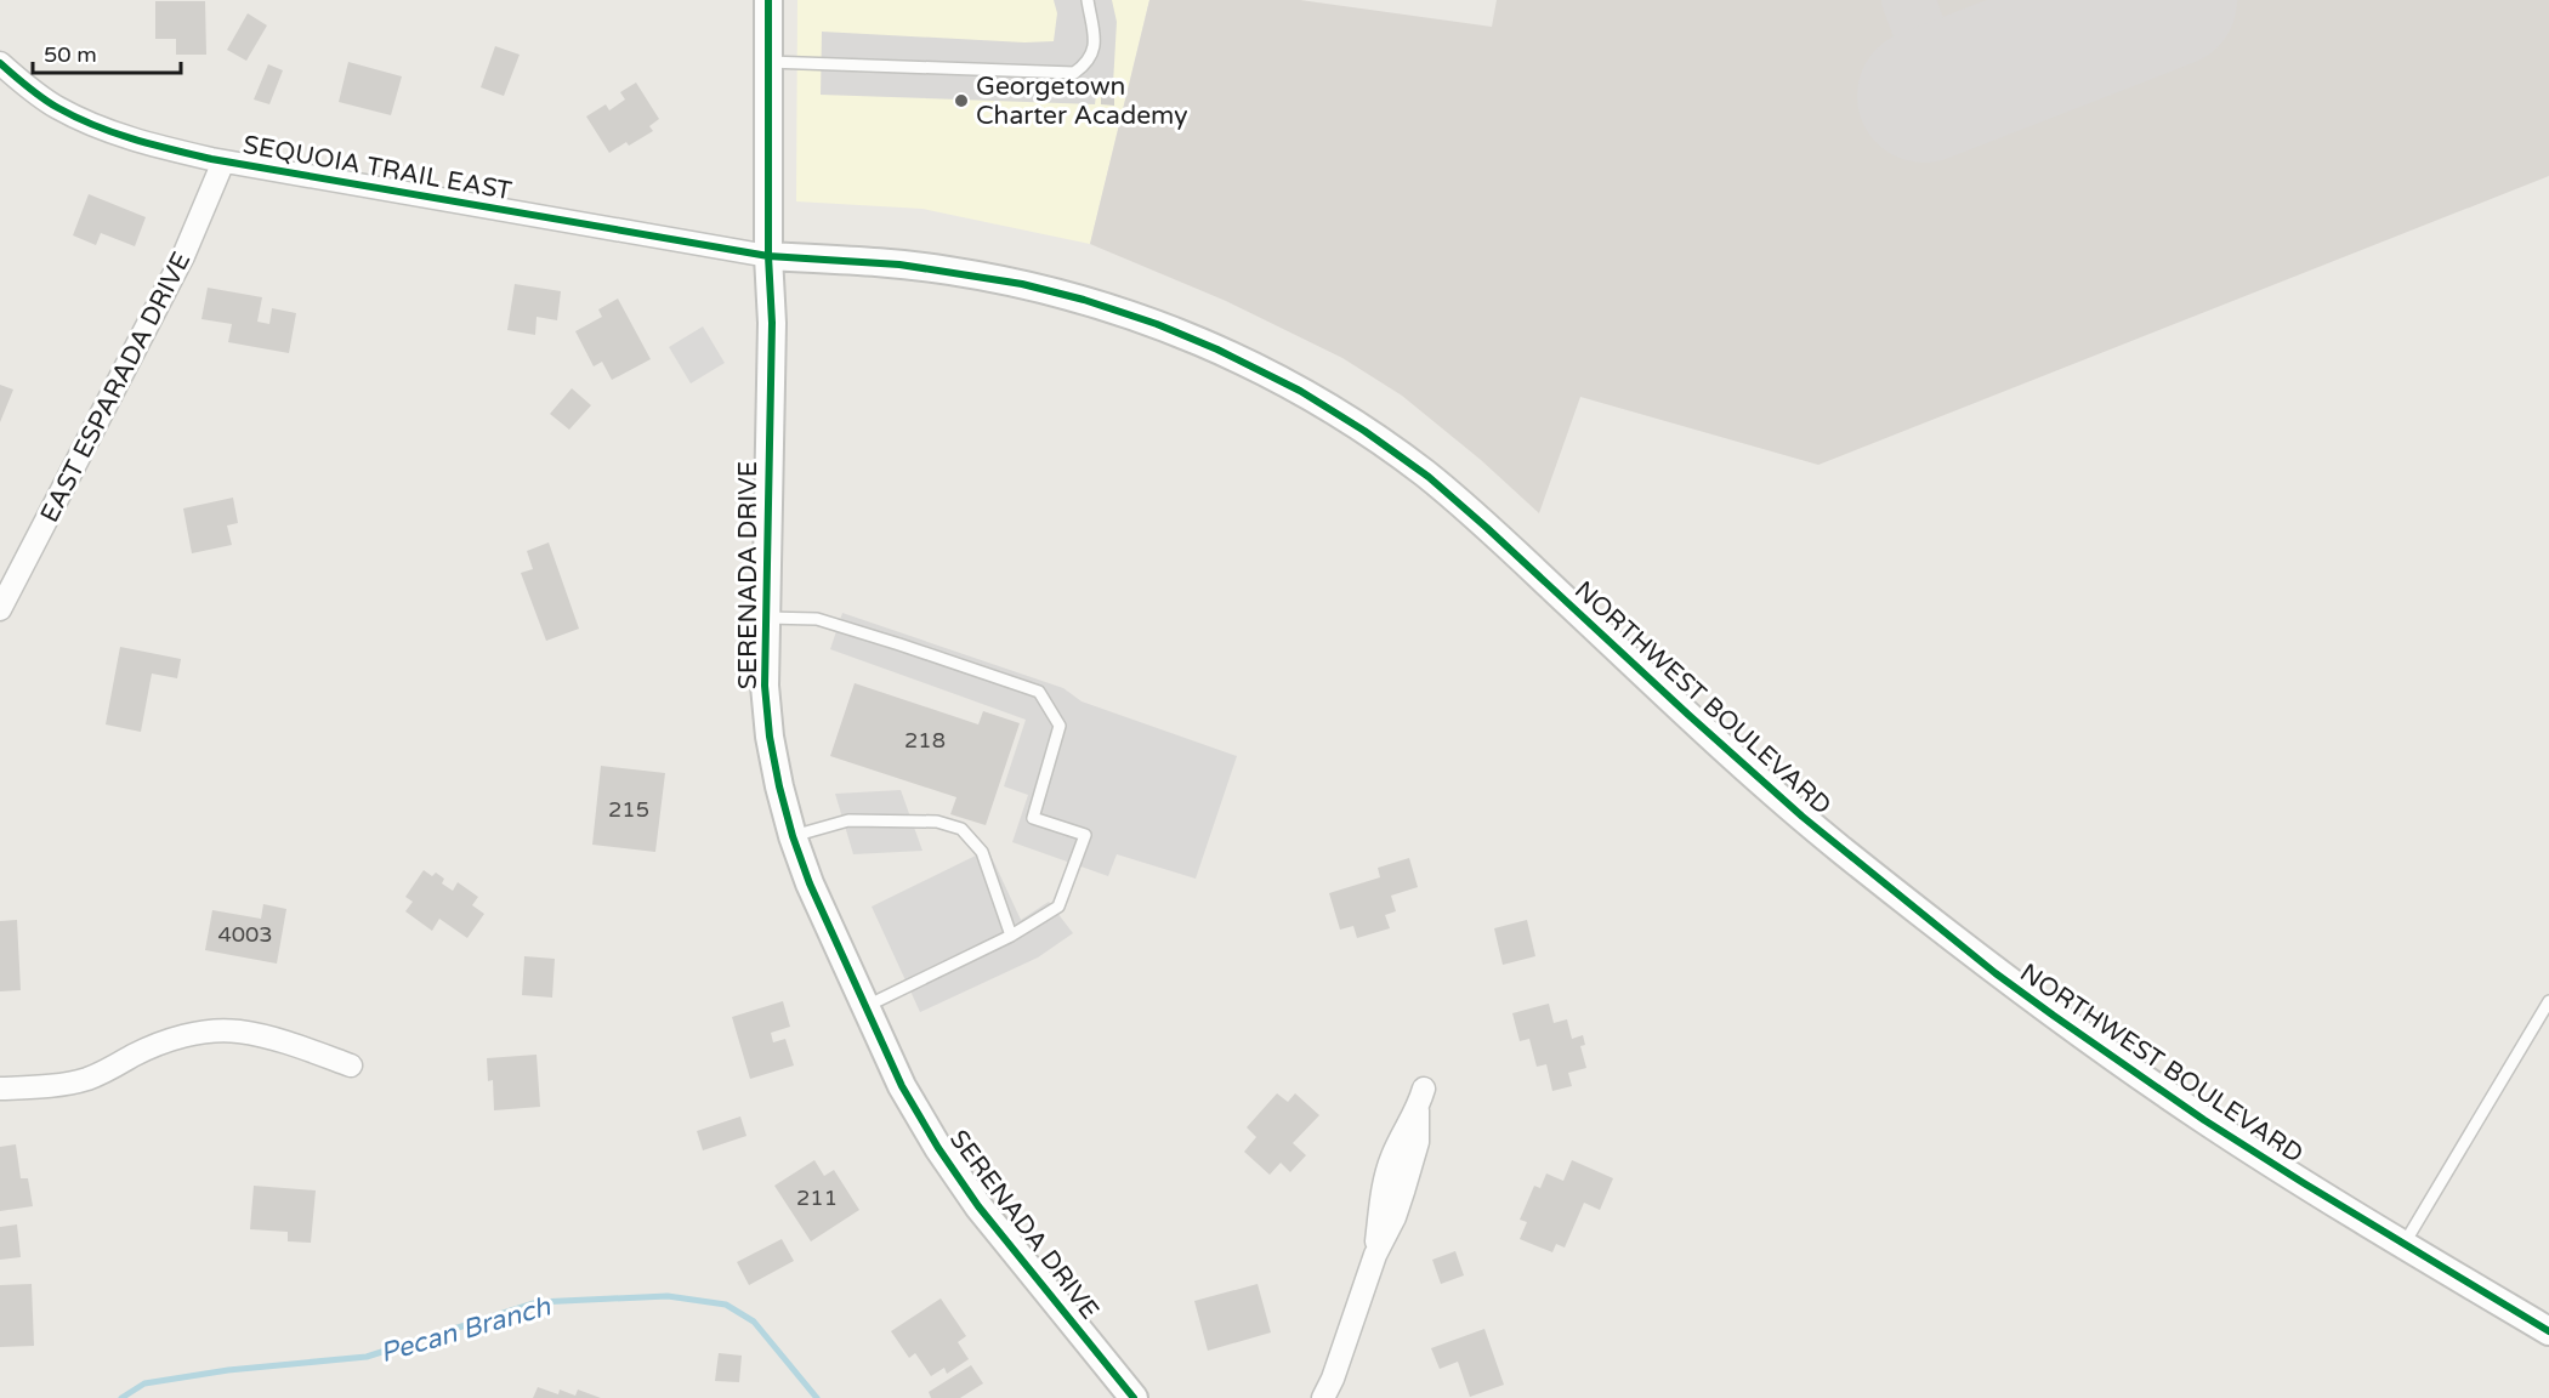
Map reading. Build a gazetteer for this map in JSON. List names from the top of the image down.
{
  "streets": {
    "street": [
      "SEQUOIA TRAIL EAST",
      "EAST ESPARADA DRIVE",
      "SERENADA DRIVE",
      "NORTHWEST BOULEVARD"
    ]
  },
  "crossings": [
    ["SEQUOIA TRAIL EAST", "EAST ESPARADA DRIVE"],
    ["SEQUOIA TRAIL EAST", "SERENADA DRIVE"],
    ["SEQUOIA TRAIL EAST", "NORTHWEST BOULEVARD"],
    ["SERENADA DRIVE", "NORTHWEST BOULEVARD"]
  ],
  "water": ["Pecan Branch"],
  "places": ["Georgetown Charter Academy"],
  "house_numbers": [
    "218",
    "215",
    "4003",
    "211"
  ],
  "scale_bar": "50 m"
}
